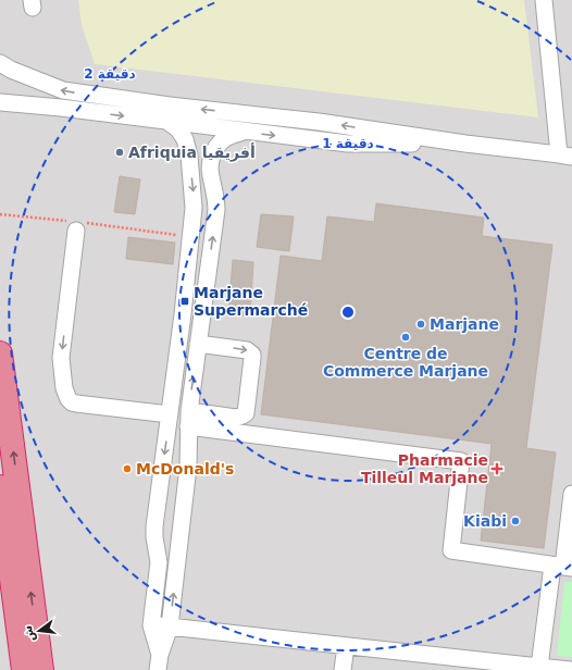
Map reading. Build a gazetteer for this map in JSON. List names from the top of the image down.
{
  "places": {
    "other": [
      "Afriquia أفريقيا",
      "Marjane",
      "Centre de Commerce Marjane",
      "McDonald's",
      "Kiabi"
    ],
    "transit": ["Marjane Supermarché"],
    "health": ["Pharmacie Tilleul Marjane"]
  },
  "north": "left",
  "rings": ["2 دقيقة", "1 دقيقة"]
}
